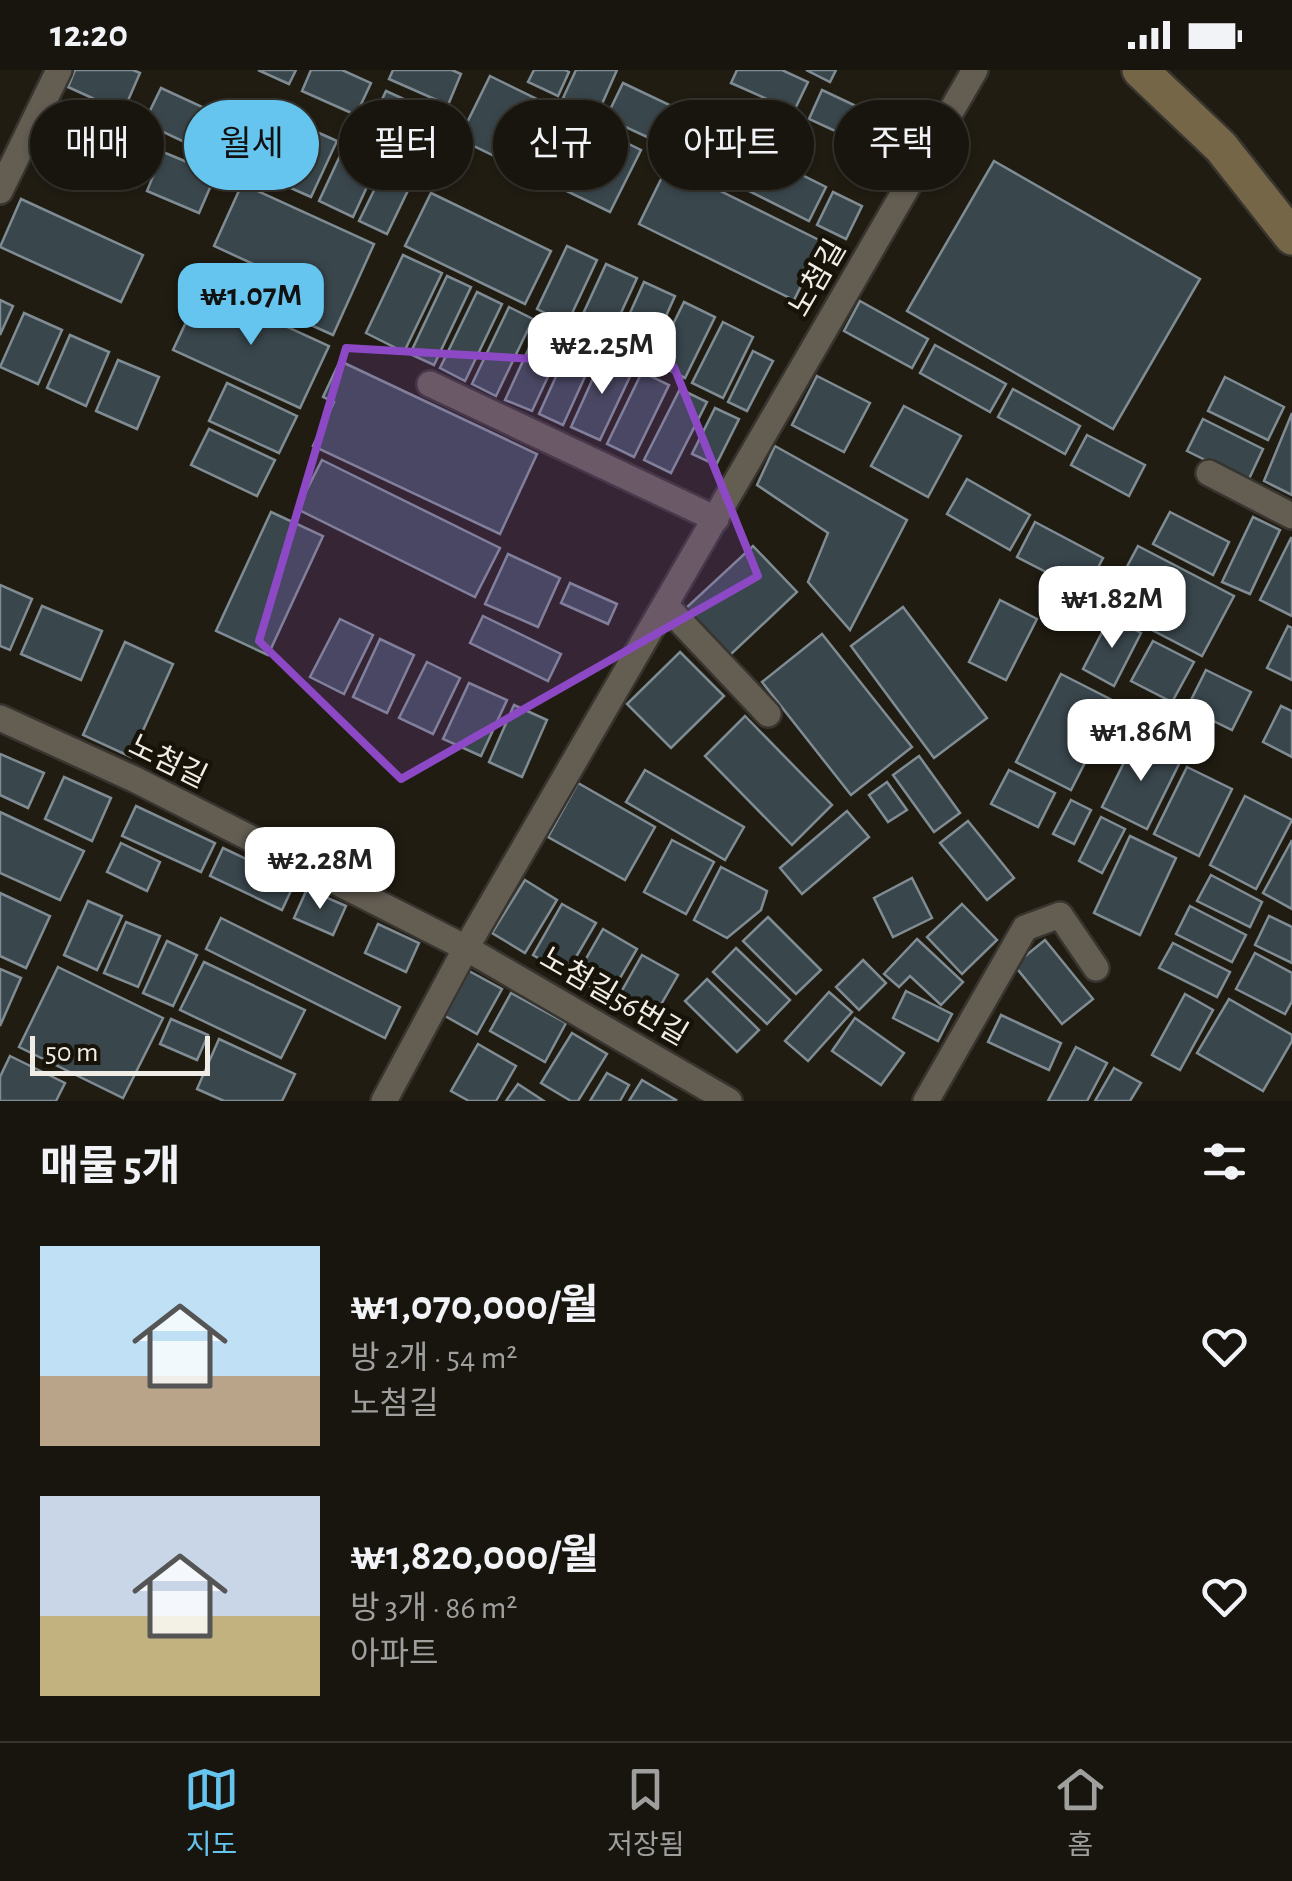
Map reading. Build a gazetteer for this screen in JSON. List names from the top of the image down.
{
  "streets": {
    "street": ["노첨길", "노첨길56번길"]
  },
  "crossings": [
    ["노첨길", "노첨길56번길"]
  ],
  "scale_bar": "50 m",
  "page": {
    "status": "12:20",
    "chip": [
      "매매",
      "월세",
      "필터",
      "신규",
      "아파트",
      "주택"
    ],
    "price": [
      "₩1.07M",
      "₩2.25M",
      "₩1.82M",
      "₩1.86M",
      "₩2.28M"
    ],
    "scale": "50 m",
    "heading": "매물 5개",
    "list": [
      {
        "name": "₩1,070,000/월",
        "note": "방 2개 · 54 m² · 노첨길"
      },
      {
        "name": "₩1,820,000/월",
        "note": "방 3개 · 86 m² · 아파트"
      }
    ],
    "tabs": ["지도", "저장됨", "홈"]
  }
}
